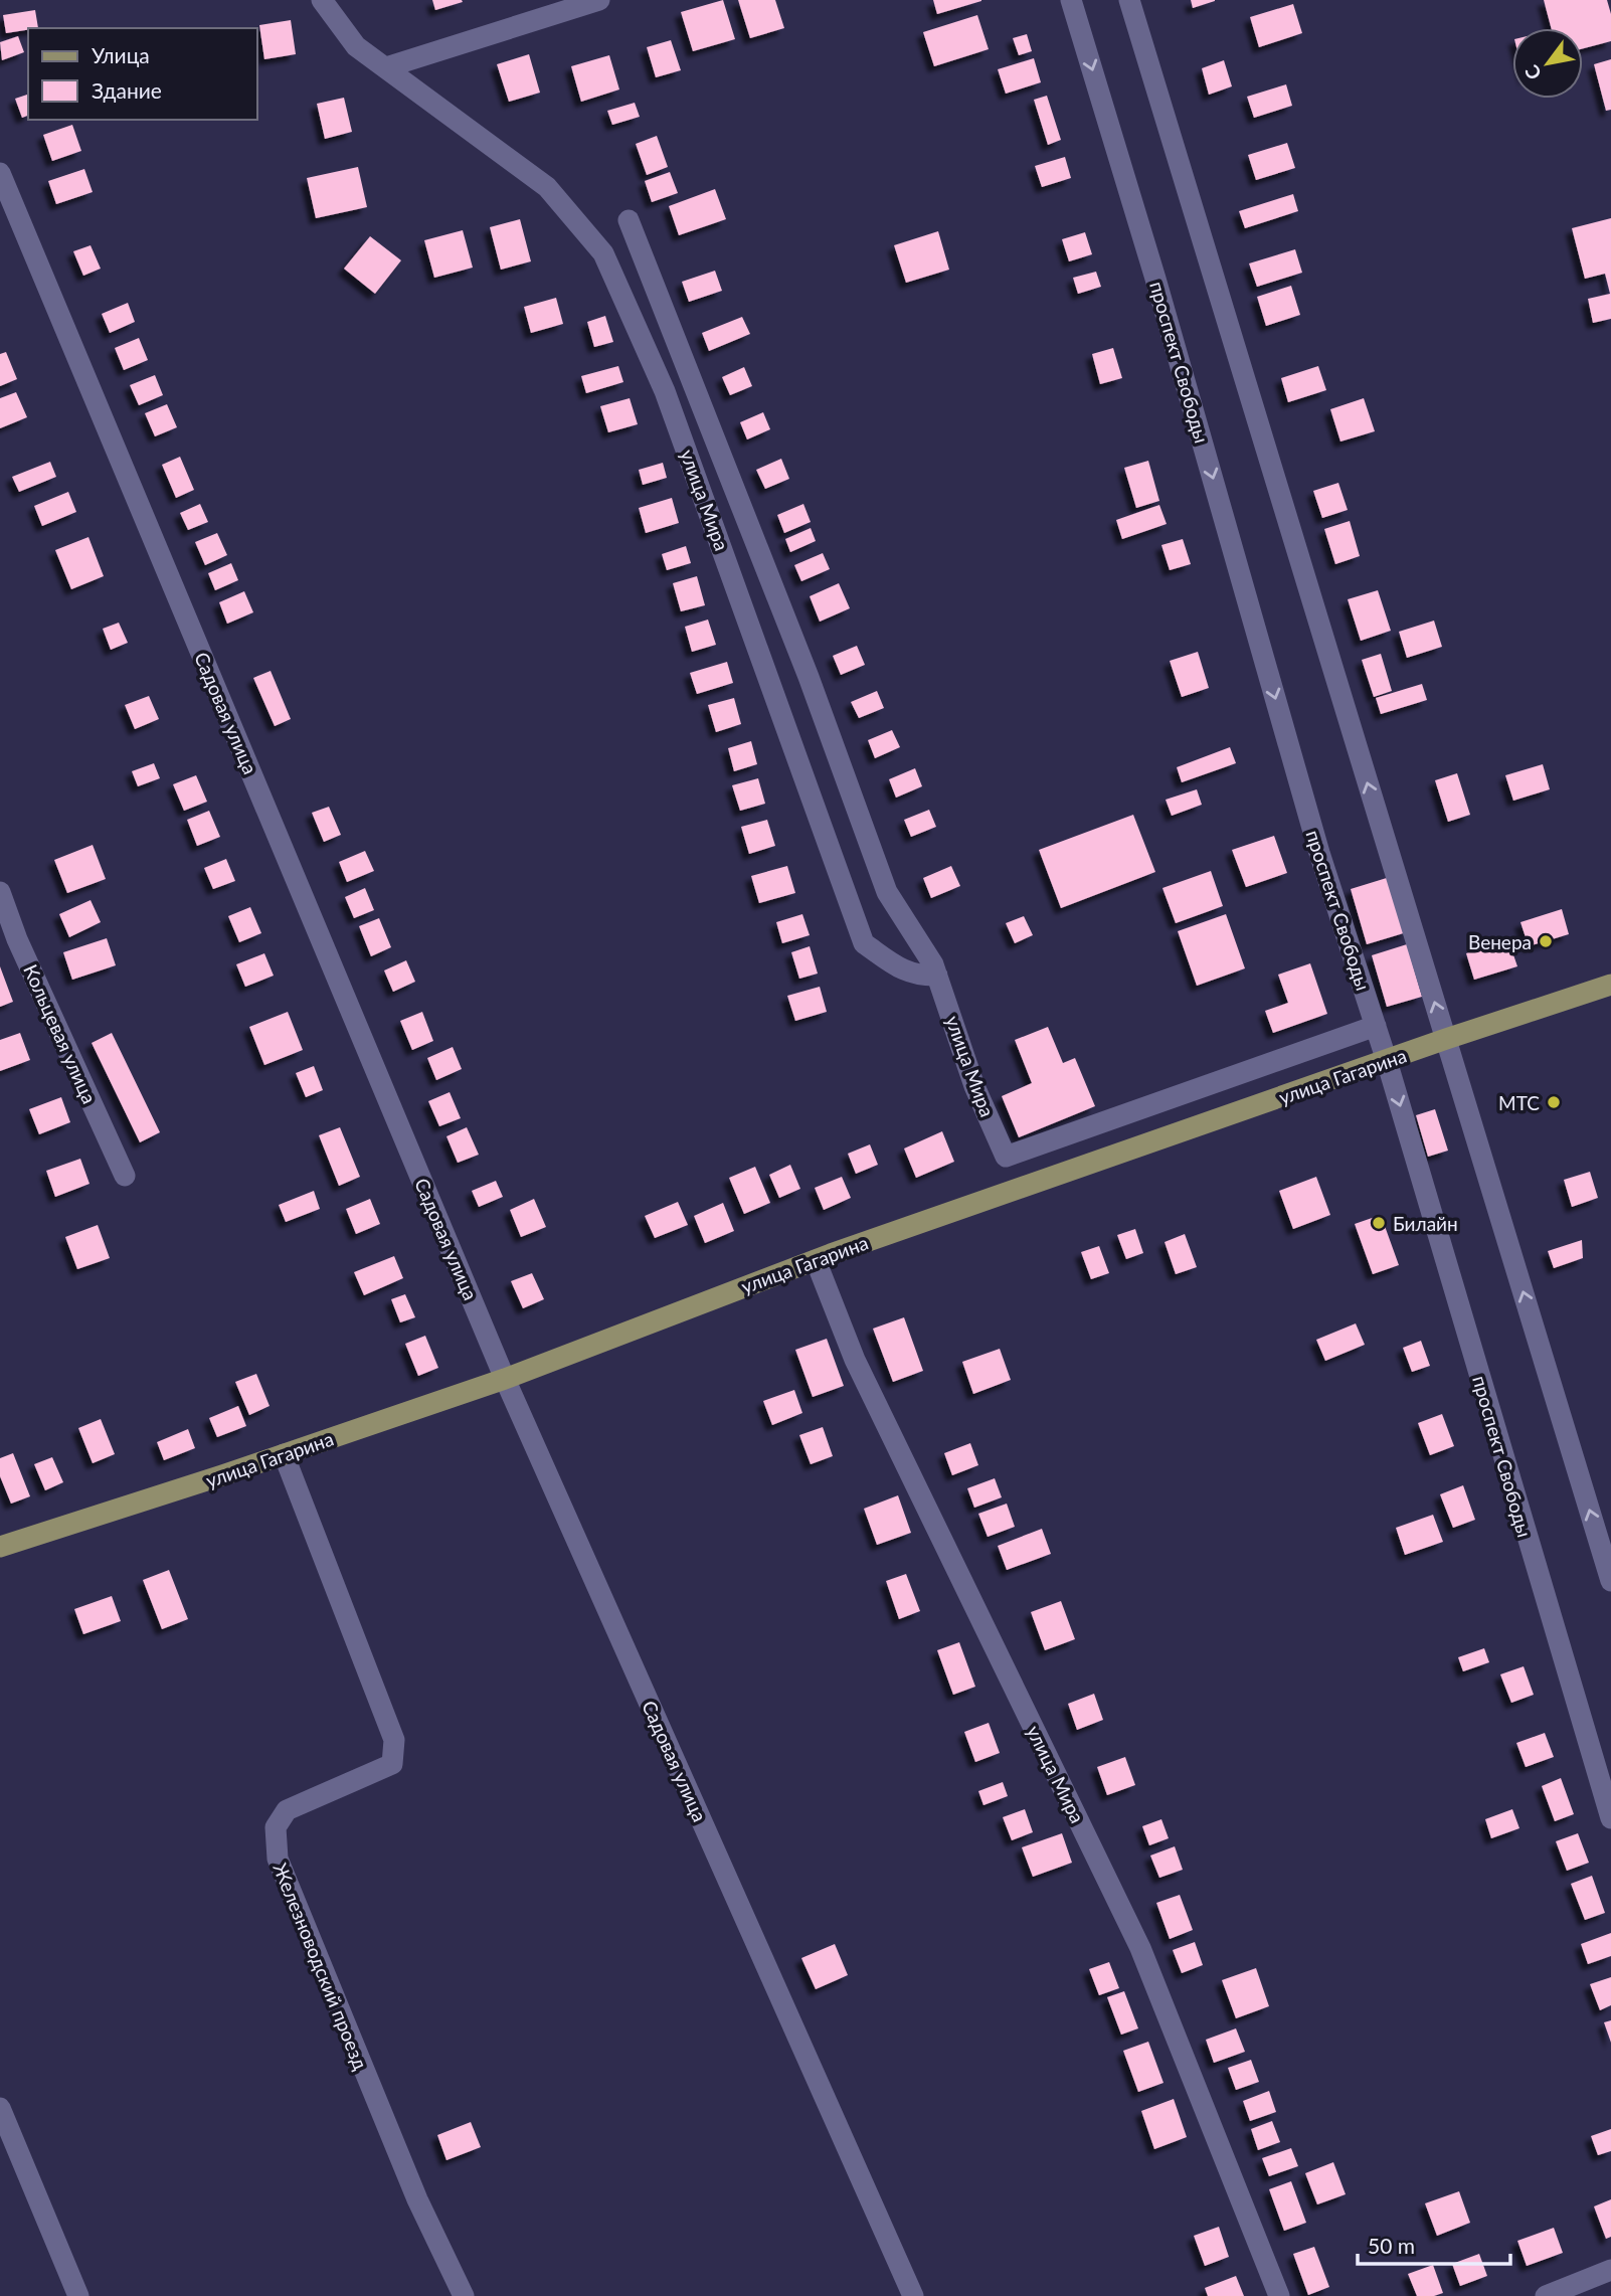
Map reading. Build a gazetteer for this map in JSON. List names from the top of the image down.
{
  "streets": {
    "main road": ["улица Гагарина"],
    "street": [
      "проспект Свободы",
      "улица Мира",
      "Садовая улица",
      "Кольцевая улица",
      "Железноводский проезд"
    ]
  },
  "crossings": [
    ["проспект Свободы", "улица Мира"],
    ["проспект Свободы", "улица Гагарина"],
    ["улица Мира", "улица Гагарина"],
    ["Садовая улица", "улица Гагарина"],
    ["улица Гагарина", "Железноводский проезд"]
  ],
  "places": ["Венера", "МТС", "Билайн"],
  "legend": ["Улица", "Здание"],
  "scale_bar": "50 m",
  "north": "bottom left"
}
